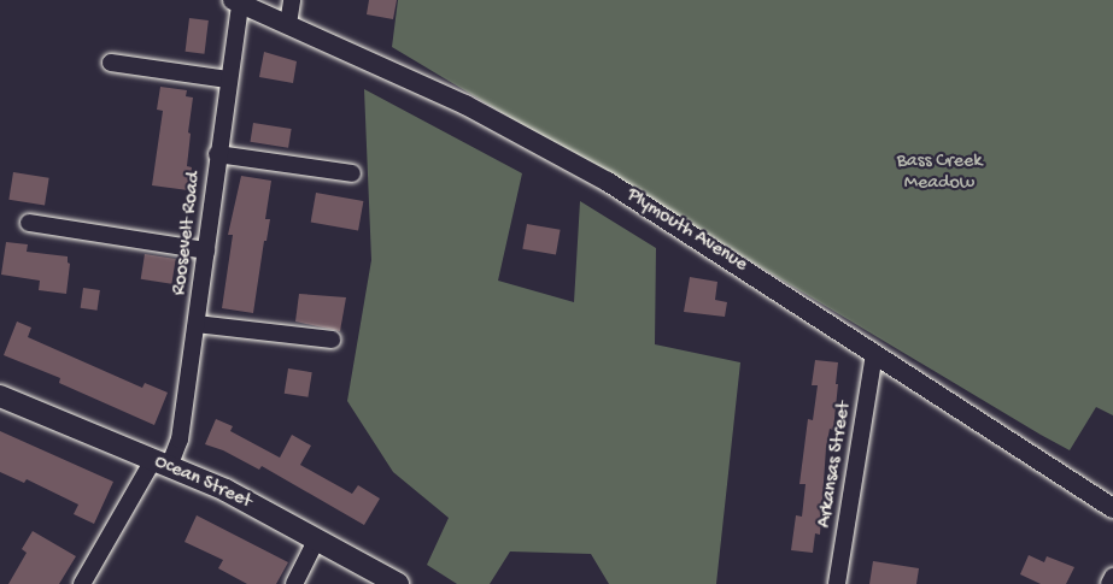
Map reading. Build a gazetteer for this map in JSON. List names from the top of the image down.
{
  "streets": {
    "main road": ["Ocean Street"],
    "street": ["Plymouth Avenue", "Roosevelt Road", "Arkansas Street"]
  },
  "crossings": [
    ["Plymouth Avenue", "Roosevelt Road"],
    ["Plymouth Avenue", "Arkansas Street"],
    ["Roosevelt Road", "Ocean Street"]
  ],
  "parks": ["Bass Creek Meadow"]
}
